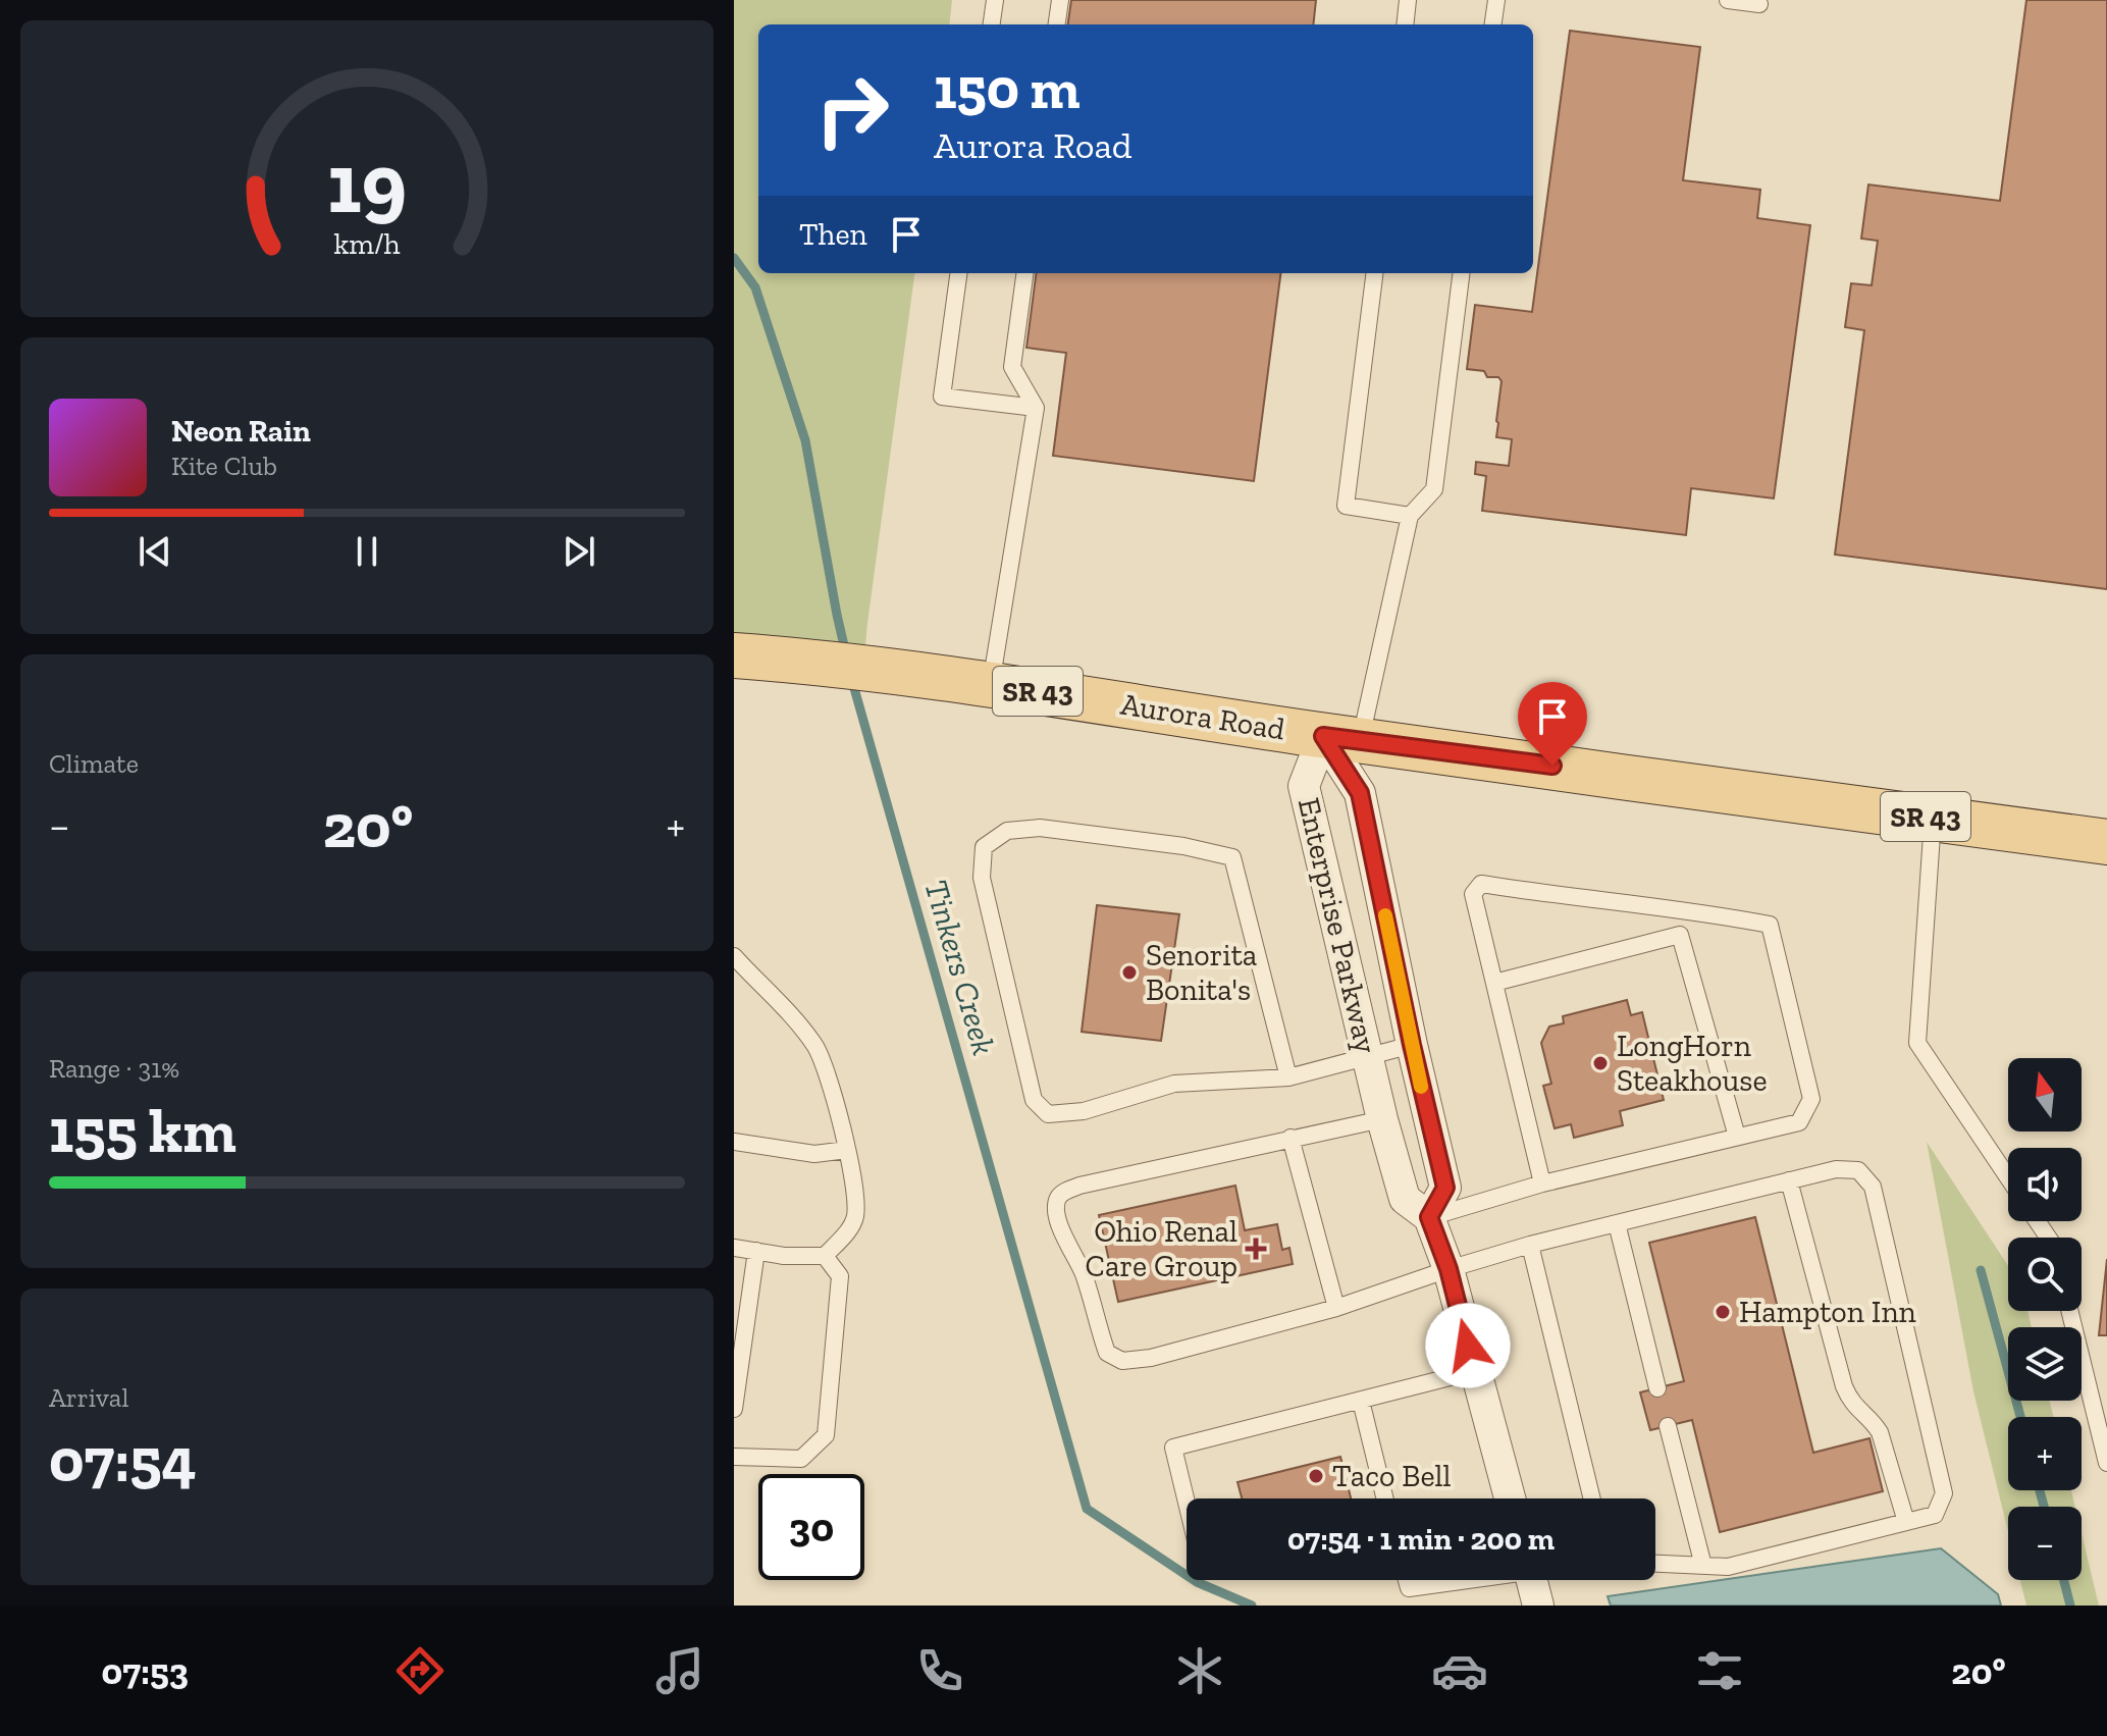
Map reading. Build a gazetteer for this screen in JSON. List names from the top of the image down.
{
  "streets": {
    "main road": ["SR 43", "Aurora Road"],
    "street": ["Enterprise Parkway"]
  },
  "crossings": [
    ["Aurora Road", "Enterprise Parkway"]
  ],
  "water": ["Tinkers Creek"],
  "places": {
    "other": [
      "Senorita Bonita's",
      "LongHorn Steakhouse",
      "Hampton Inn",
      "Taco Bell"
    ],
    "health": ["Ohio Renal Care Group"]
  },
  "north": "top",
  "page": {
    "turn": ["150 m", "Aurora Road"],
    "then": "Then",
    "song": ["Neon Rain", "Kite Club"],
    "tile": [
      "Climate",
      ["Range · 31%", "155 km"],
      ["Arrival", "07:54"]
    ],
    "heat": ["−", "20°", "+"],
    "map_buttons": ["+", "−"],
    "limit": "30",
    "trip": "07:54 · 1 min · 200 m",
    "tabs": ["07:53", "20°"],
    "gauge": ["19", "km/h"]
  }
}
